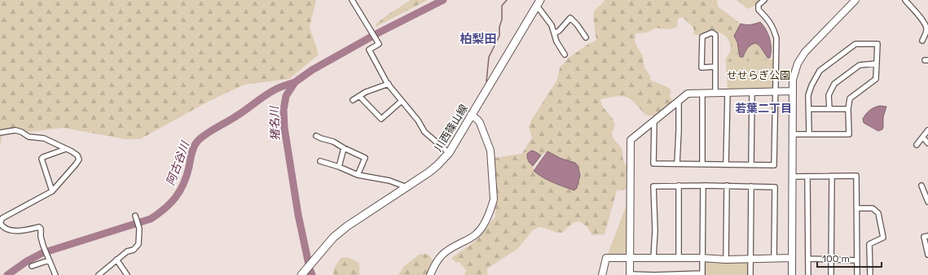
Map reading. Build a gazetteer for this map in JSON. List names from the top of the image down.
{
  "streets": {
    "main road": ["川西篠山線"]
  },
  "districts": ["柏梨田", "若葉二丁目"],
  "water": ["猪名川", "阿古谷川"],
  "parks": ["せせらぎ公園"],
  "scale_bar": "100 m"
}
